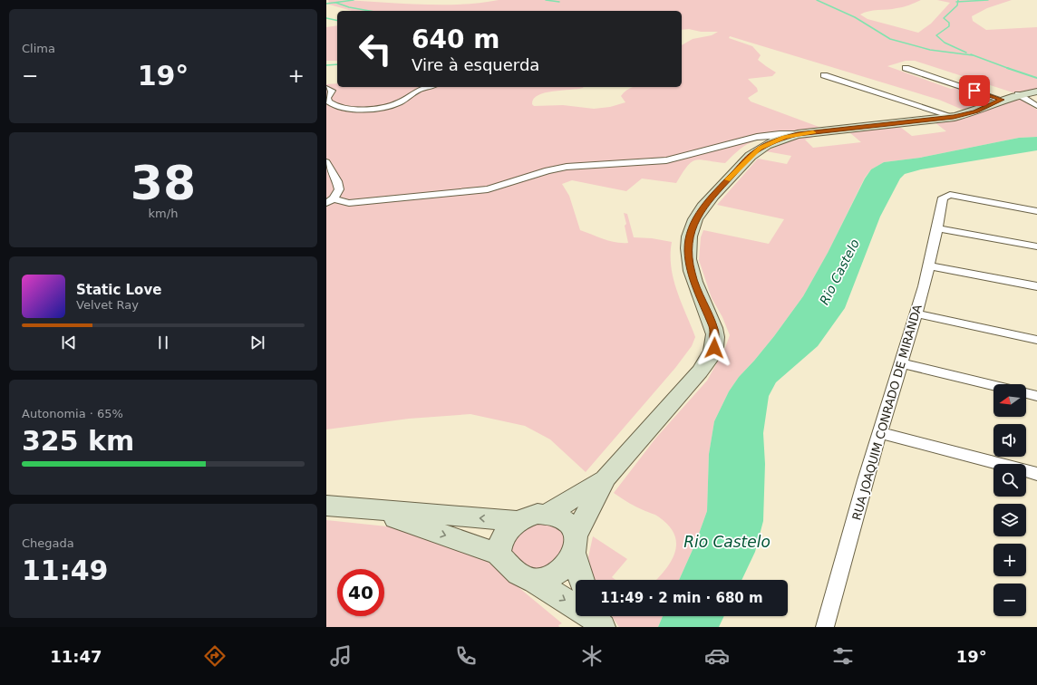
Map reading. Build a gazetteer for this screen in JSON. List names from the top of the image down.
{
  "streets": {
    "street": ["RUA JOAQUIM CONRADO DE MIRANDA"]
  },
  "water": ["Rio Castelo"],
  "north": "left",
  "page": {
    "tile": [
      "Clima",
      ["38", "km/h"],
      ["Autonomia · 65%", "325 km"],
      ["Chegada", "11:49"]
    ],
    "turn": ["640 m", "Vire à esquerda"],
    "heat": ["−", "19°", "+"],
    "song": ["Static Love", "Velvet Ray"],
    "map_buttons": ["+", "−"],
    "limit": "40",
    "trip": "11:49 · 2 min · 680 m",
    "tabs": ["11:47", "19°"]
  }
}
